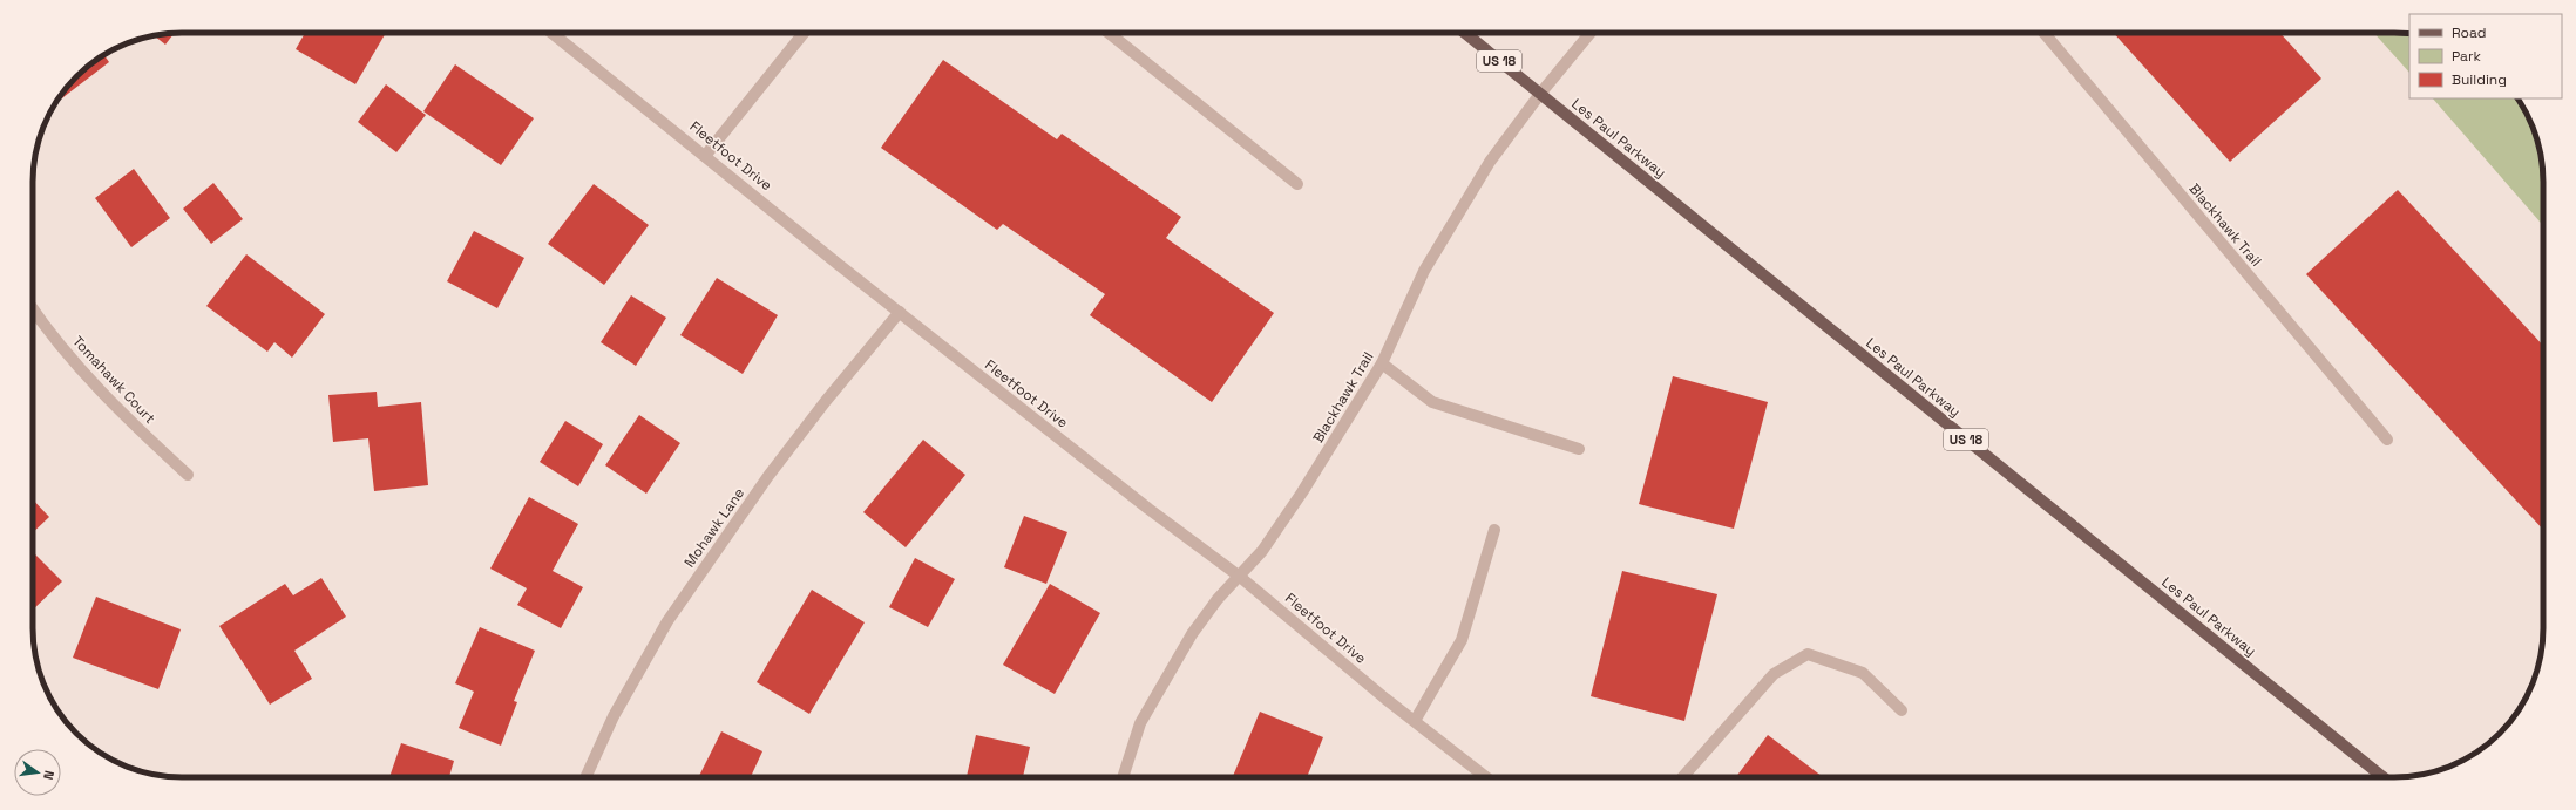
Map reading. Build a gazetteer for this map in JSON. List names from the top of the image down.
{
  "streets": {
    "main road": ["US 18", "Les Paul Parkway"],
    "street": [
      "Fleetfoot Drive",
      "Blackhawk Trail",
      "Tomahawk Court",
      "Mohawk Lane"
    ]
  },
  "crossings": [
    ["Les Paul Parkway", "Blackhawk Trail"],
    ["Fleetfoot Drive", "Blackhawk Trail"],
    ["Fleetfoot Drive", "Mohawk Lane"]
  ],
  "legend": ["Road", "Park", "Building"],
  "north": "right"
}
